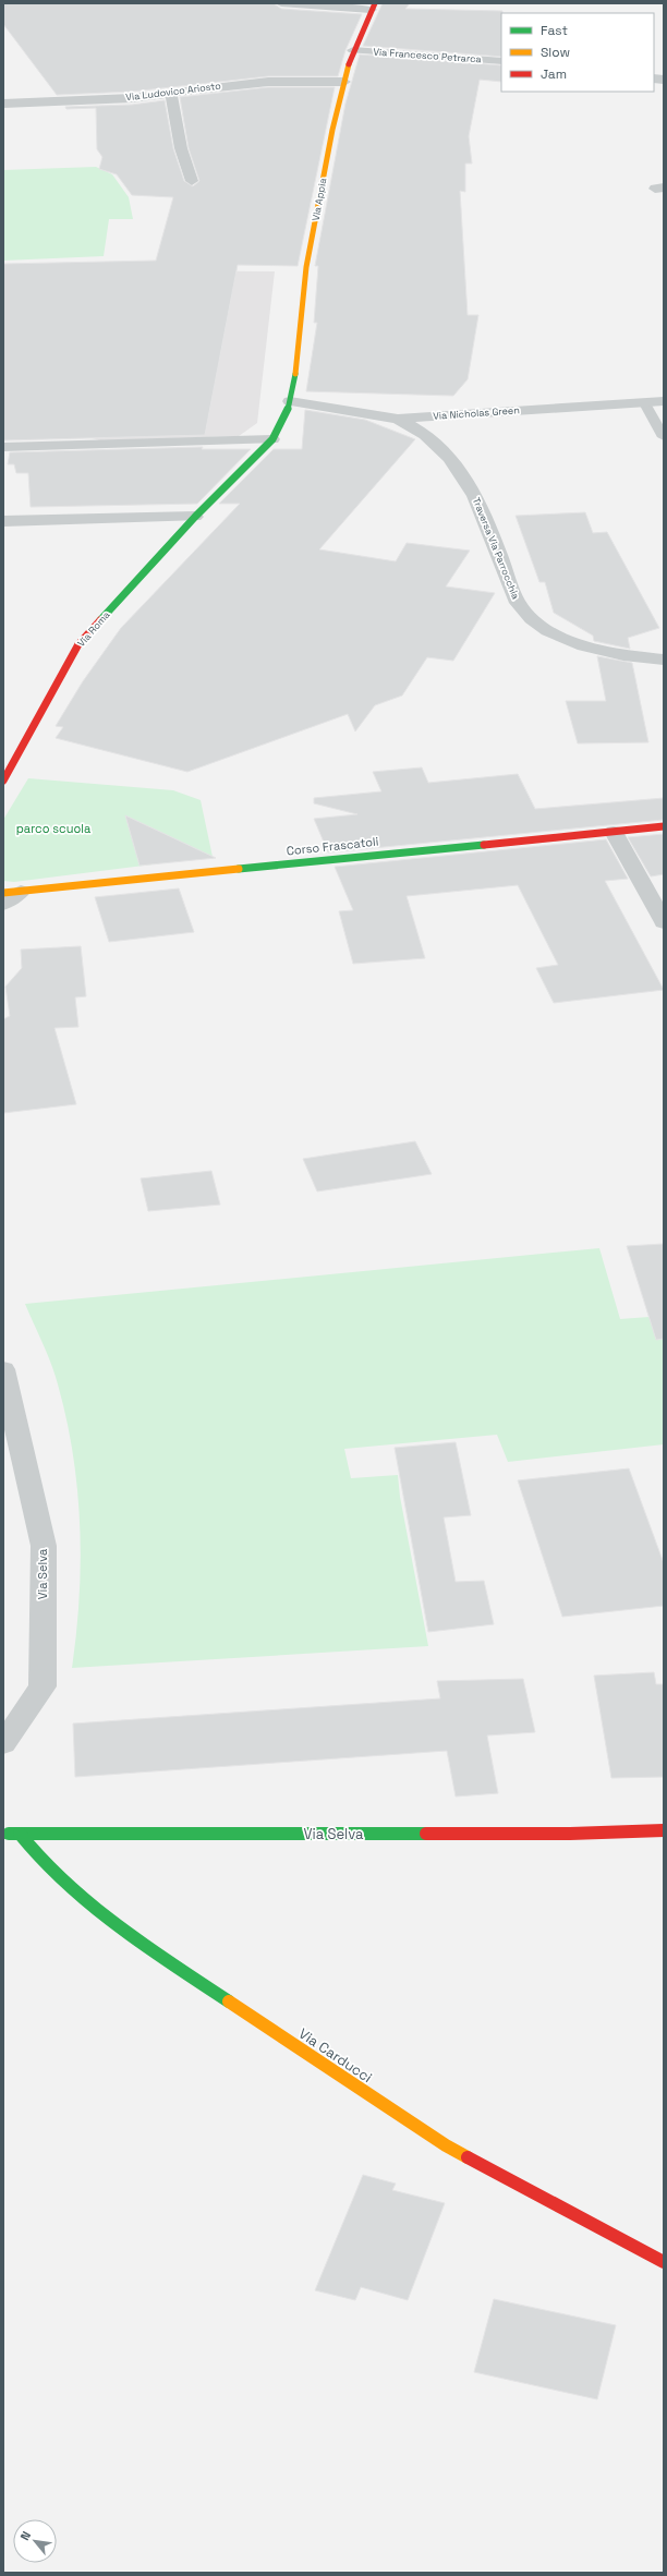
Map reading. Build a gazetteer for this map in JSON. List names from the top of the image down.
{
  "streets": {
    "street": [
      "Via Francesco Petrarca",
      "Via Ludovico Ariosto",
      "Via Appia",
      "Via Nicholas Green",
      "Traversa Via Parrocchia",
      "Via Roma",
      "Corso Frascatoli",
      "Via Selva",
      "Via Carducci"
    ]
  },
  "crossings": [
    ["Via Francesco Petrarca", "Via Appia"],
    ["Via Ludovico Ariosto", "Via Appia"],
    ["Via Appia", "Via Nicholas Green"],
    ["Via Appia", "Via Roma"],
    ["Via Nicholas Green", "Traversa Via Parrocchia"],
    ["Via Nicholas Green", "Via Roma"],
    ["Via Selva", "Via Carducci"]
  ],
  "parks": ["parco scuola"],
  "legend": ["Fast", "Slow", "Jam"],
  "north": "top left"
}
